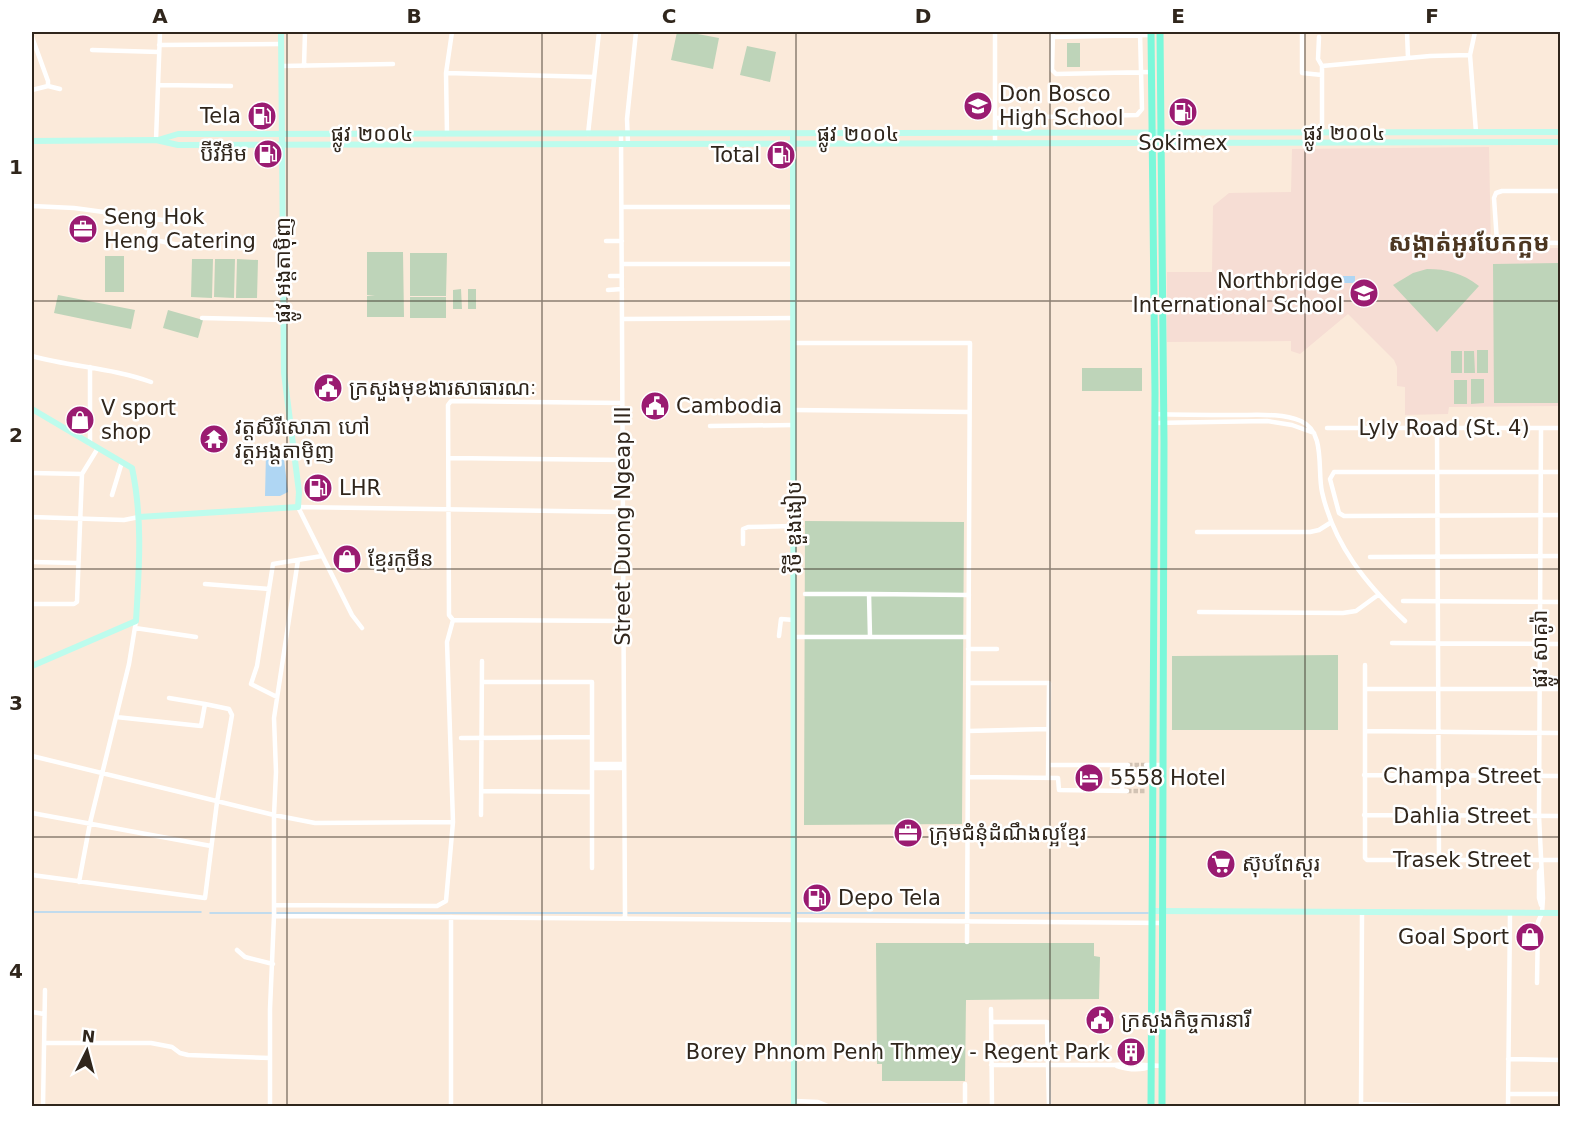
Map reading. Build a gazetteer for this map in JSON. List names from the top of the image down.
{
  "streets": {
    "main road": ["ផ្លូវ ២០០៤", "ផ្លូវ អង្តតាម៉ិញ", "វិថី ឌួងងៀប"],
    "street": [
      "Lyly Road (St. 4)",
      "Street Duong Ngeap III",
      "ផ្លូវ សាគូរ៉ា",
      "Champa Street",
      "Dahlia Street",
      "Trasek Street"
    ]
  },
  "crossings": [
    ["ផ្លូវ ២០០៤", "ផ្លូវ អង្តតាម៉ិញ"],
    ["ផ្លូវ ២០០៤", "Street Duong Ngeap III"],
    ["ផ្លូវ ២០០៤", "វិថី ឌួងងៀប"],
    ["Lyly Road (St. 4)", "ផ្លូវ សាគូរ៉ា"],
    ["ផ្លូវ សាគូរ៉ា", "Champa Street"],
    ["ផ្លូវ សាគូរ៉ា", "Dahlia Street"],
    ["ផ្លូវ សាគូរ៉ា", "Trasek Street"],
    ["Dahlia Street", "Trasek Street"]
  ],
  "districts": ["សង្កាត់អូរបែកក្អម"],
  "places": {
    "school or university": ["Don Bosco High School", "Northbridge International School"],
    "fuel station": [
      "Sokimex",
      "Tela",
      "ប៊ីវីអឹម",
      "Total",
      "LHR",
      "Depo Tela"
    ],
    "office": ["Seng Hok Heng Catering", "ក្រុមជំនុំដំណឹងល្អខ្មែរ"],
    "public building": ["ក្រសួងមុខងារសាធារណៈ", "Cambodia", "ក្រសួងកិច្ចការនារី"],
    "shop": ["V sport shop", "ខ្មែរកូមីន", "Goal Sport"],
    "temple": ["វត្តសិរីសោភា ហៅ វត្តអង្តតាម៉ិញ"],
    "hotel": ["5558 Hotel"],
    "supermarket": ["ស៊ុបពែស្តរ"],
    "building": ["Borey Phnom Penh Thmey - Regent Park"]
  },
  "north": "top",
  "grid": {
    "columns": [
      "A",
      "B",
      "C",
      "D",
      "E",
      "F"
    ],
    "rows": [
      "1",
      "2",
      "3",
      "4"
    ]
  }
}
